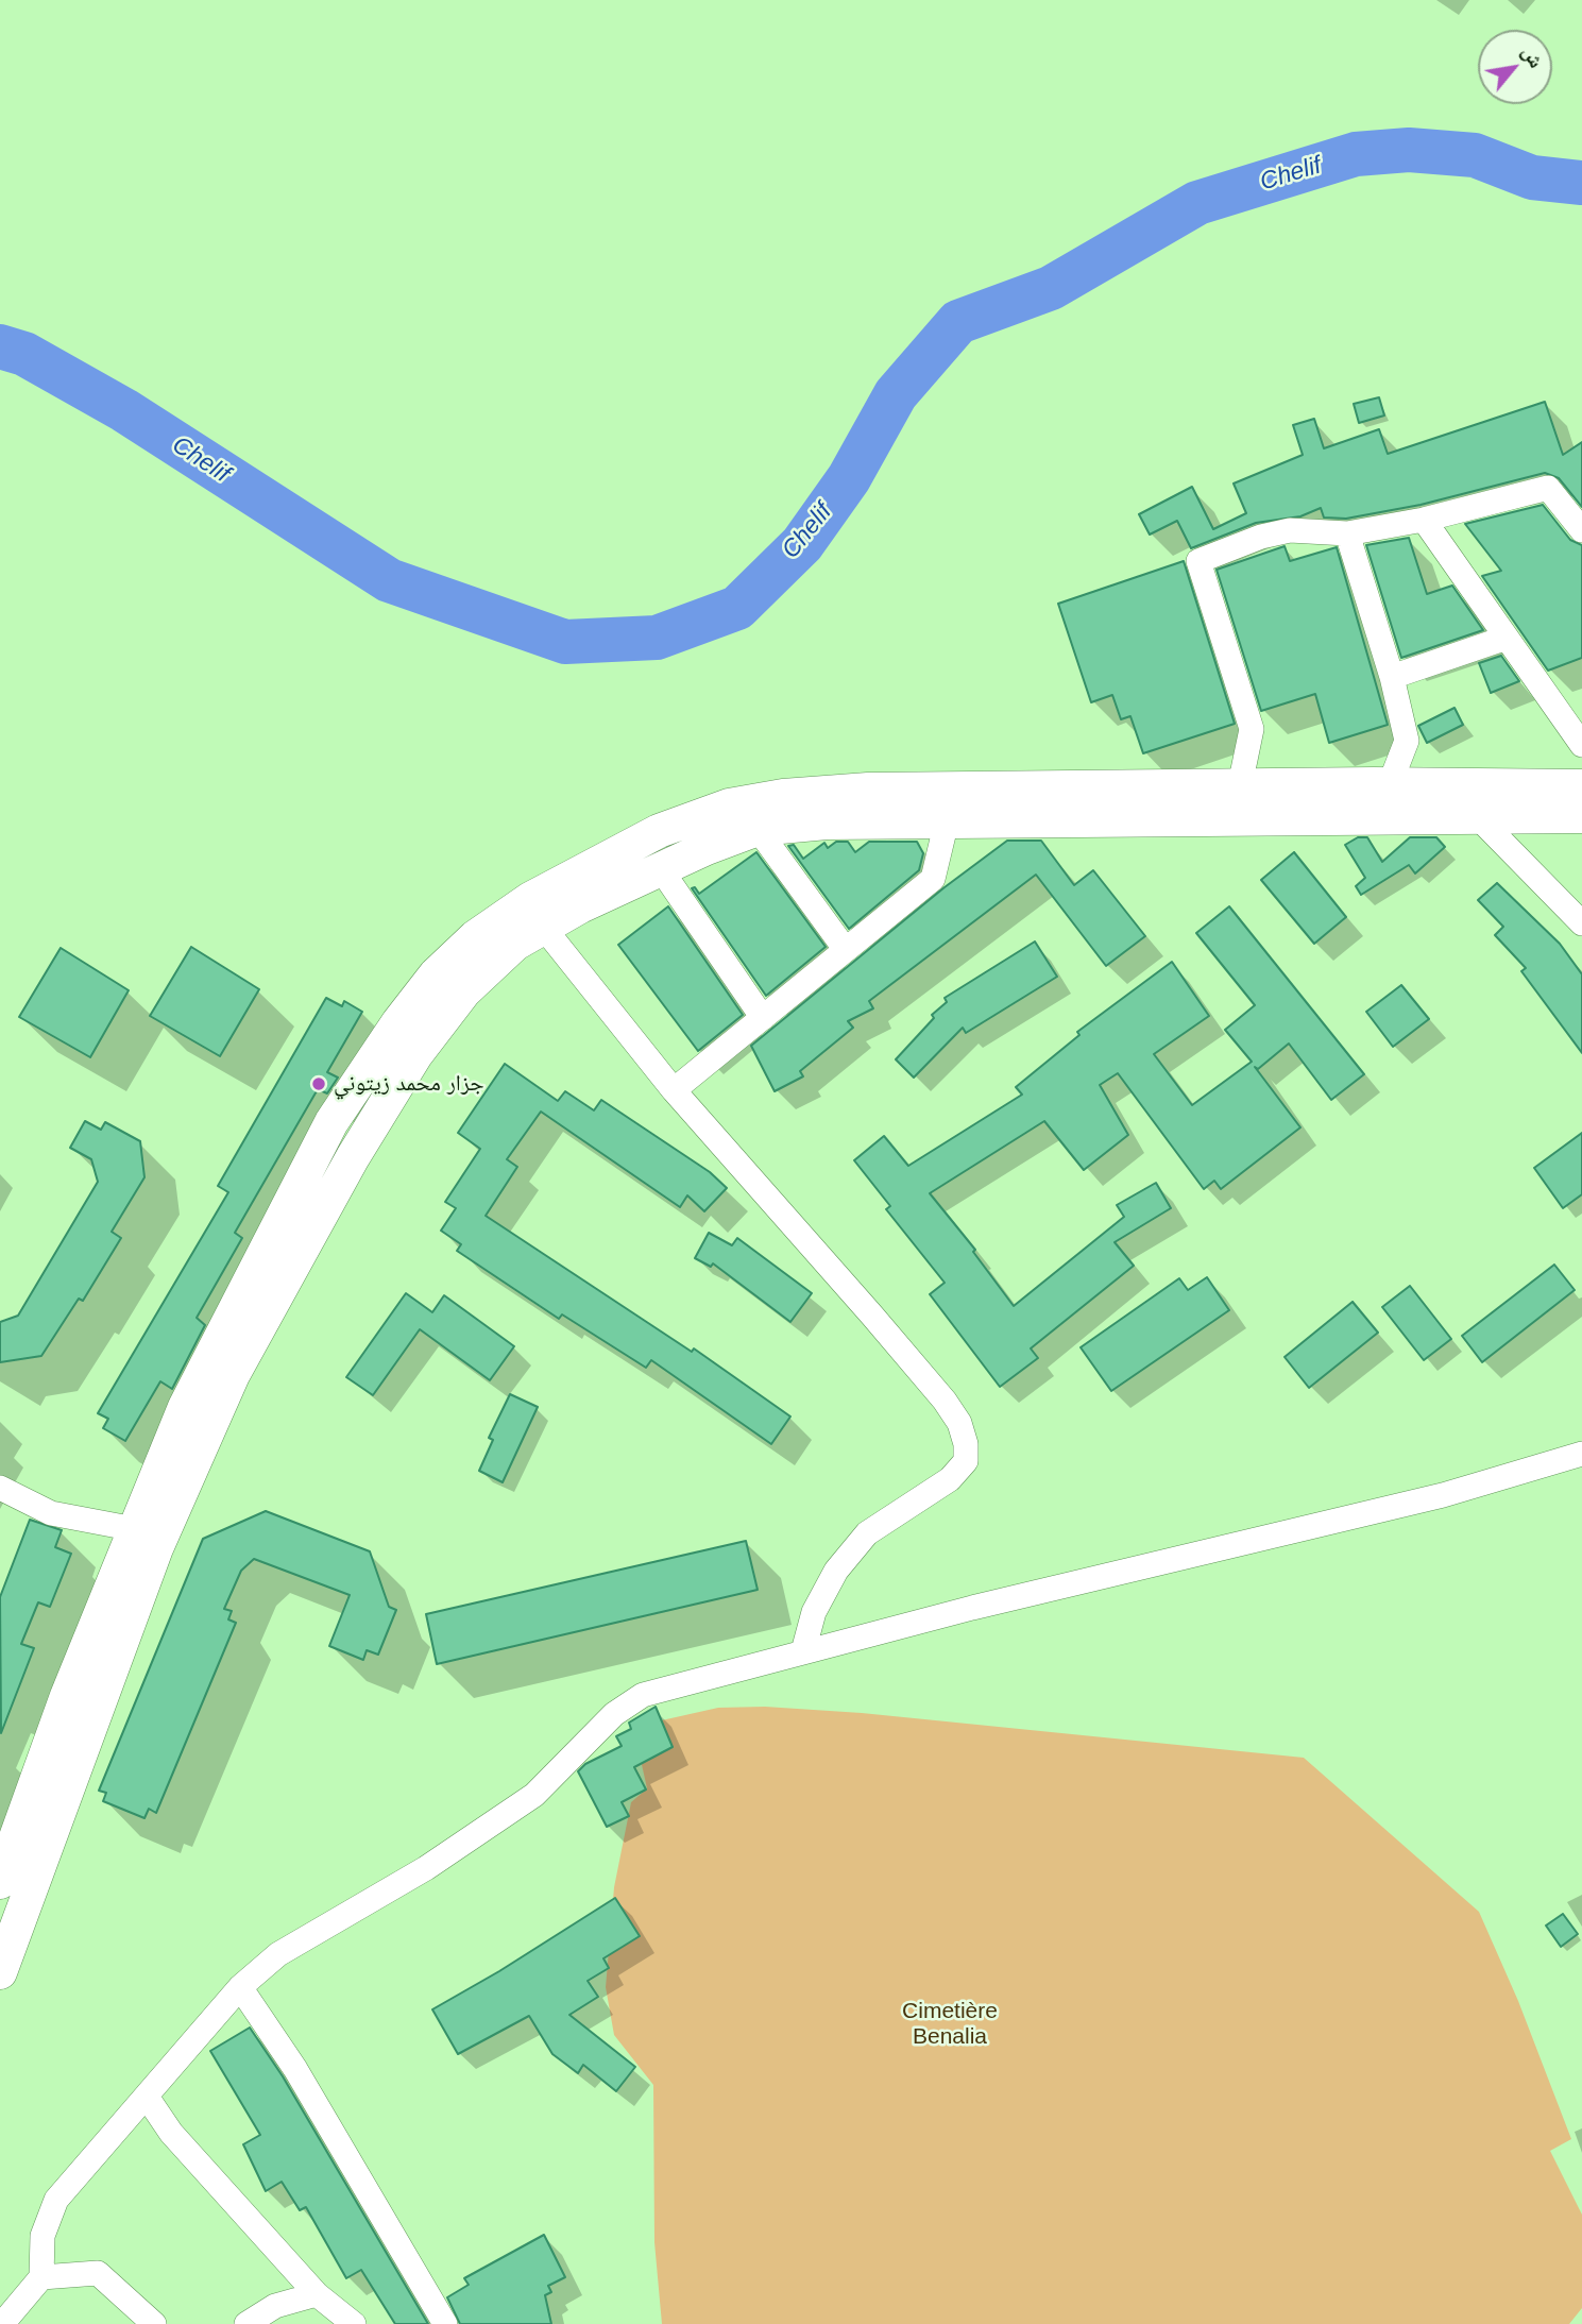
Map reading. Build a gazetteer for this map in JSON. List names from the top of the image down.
{
  "water": ["Chelif"],
  "parks": ["Cimetière Benalia"],
  "places": ["جزار محمد زيتوني"],
  "north": "top right"
}
